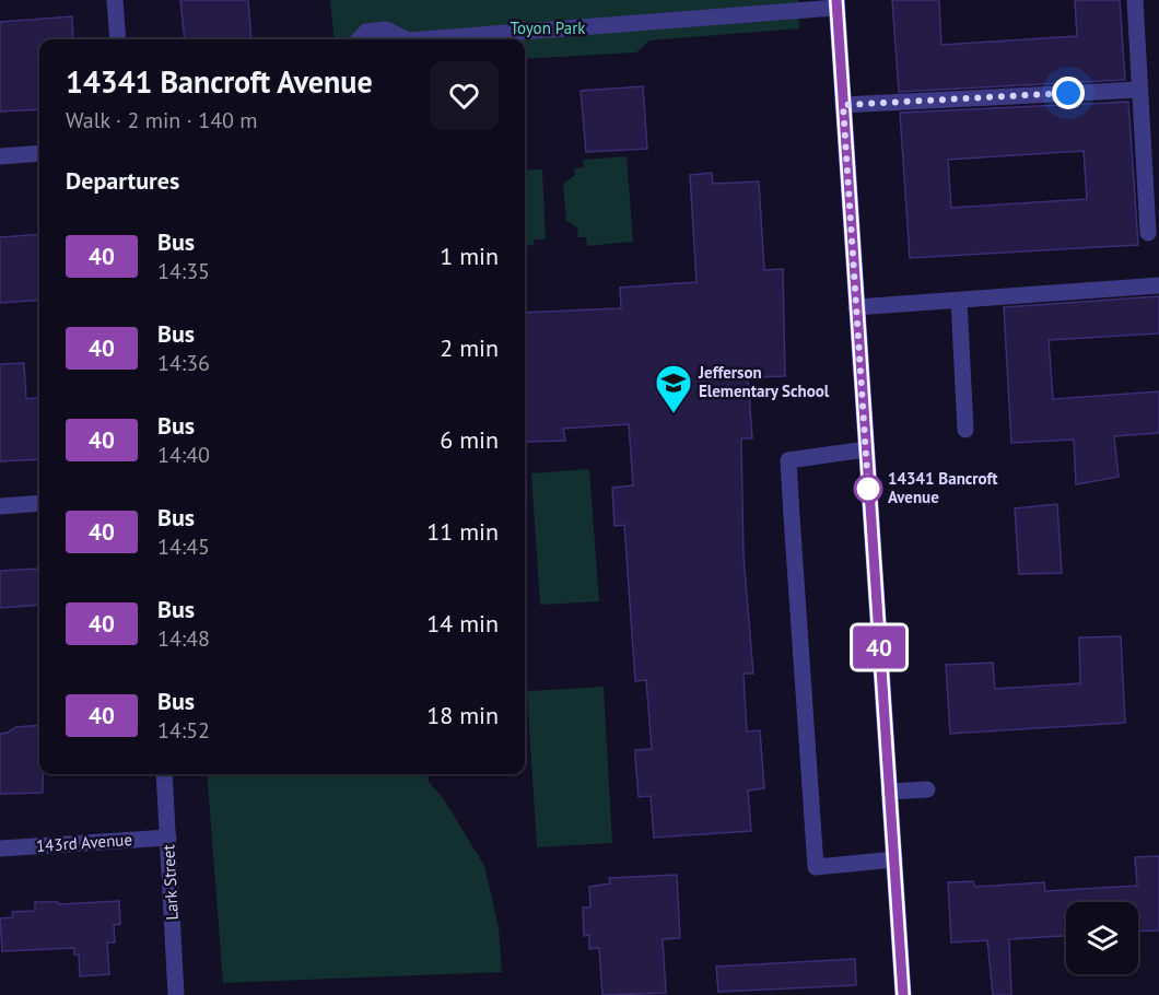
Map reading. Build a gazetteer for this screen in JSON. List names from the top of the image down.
{
  "streets": {
    "street": ["143rd Avenue", "Lark Street"]
  },
  "crossings": [
    ["143rd Avenue", "Lark Street"]
  ],
  "parks": ["Toyon Park"],
  "places": {
    "school or university": ["Jefferson Elementary School"],
    "other": ["14341 Bancroft Avenue"]
  },
  "lines": ["bus line 40"],
  "page": {
    "on_map": "40",
    "heading": [
      ["14341 Bancroft Avenue", "Walk · 2 min · 140 m"],
      "Departures"
    ],
    "list": [
      {
        "mark": "40",
        "name": "Bus",
        "note": "14:35",
        "value": "1 min"
      },
      {
        "mark": "40",
        "name": "Bus",
        "note": "14:36",
        "value": "2 min"
      },
      {
        "mark": "40",
        "name": "Bus",
        "note": "14:40",
        "value": "6 min"
      },
      {
        "mark": "40",
        "name": "Bus",
        "note": "14:45",
        "value": "11 min"
      },
      {
        "mark": "40",
        "name": "Bus",
        "note": "14:48",
        "value": "14 min"
      },
      {
        "mark": "40",
        "name": "Bus",
        "note": "14:52",
        "value": "18 min"
      }
    ]
  }
}
